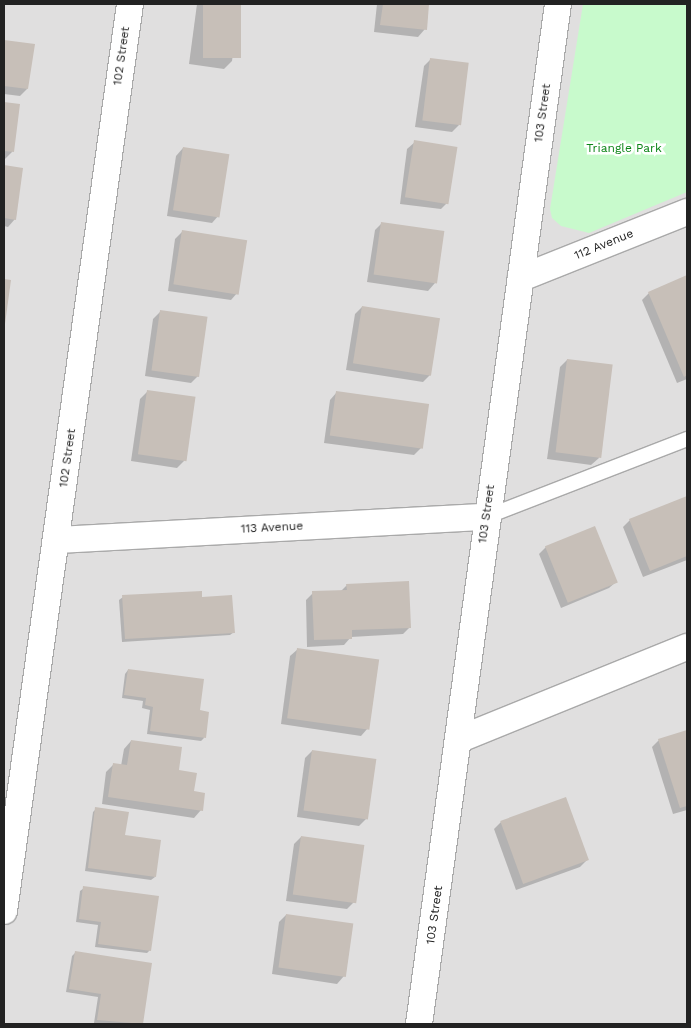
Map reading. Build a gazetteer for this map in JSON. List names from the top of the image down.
{
  "streets": {
    "street": [
      "102 Street",
      "103 Street",
      "112 Avenue",
      "113 Avenue"
    ]
  },
  "crossings": [
    ["102 Street", "113 Avenue"],
    ["103 Street", "112 Avenue"],
    ["103 Street", "113 Avenue"]
  ],
  "parks": ["Triangle Park"]
}
